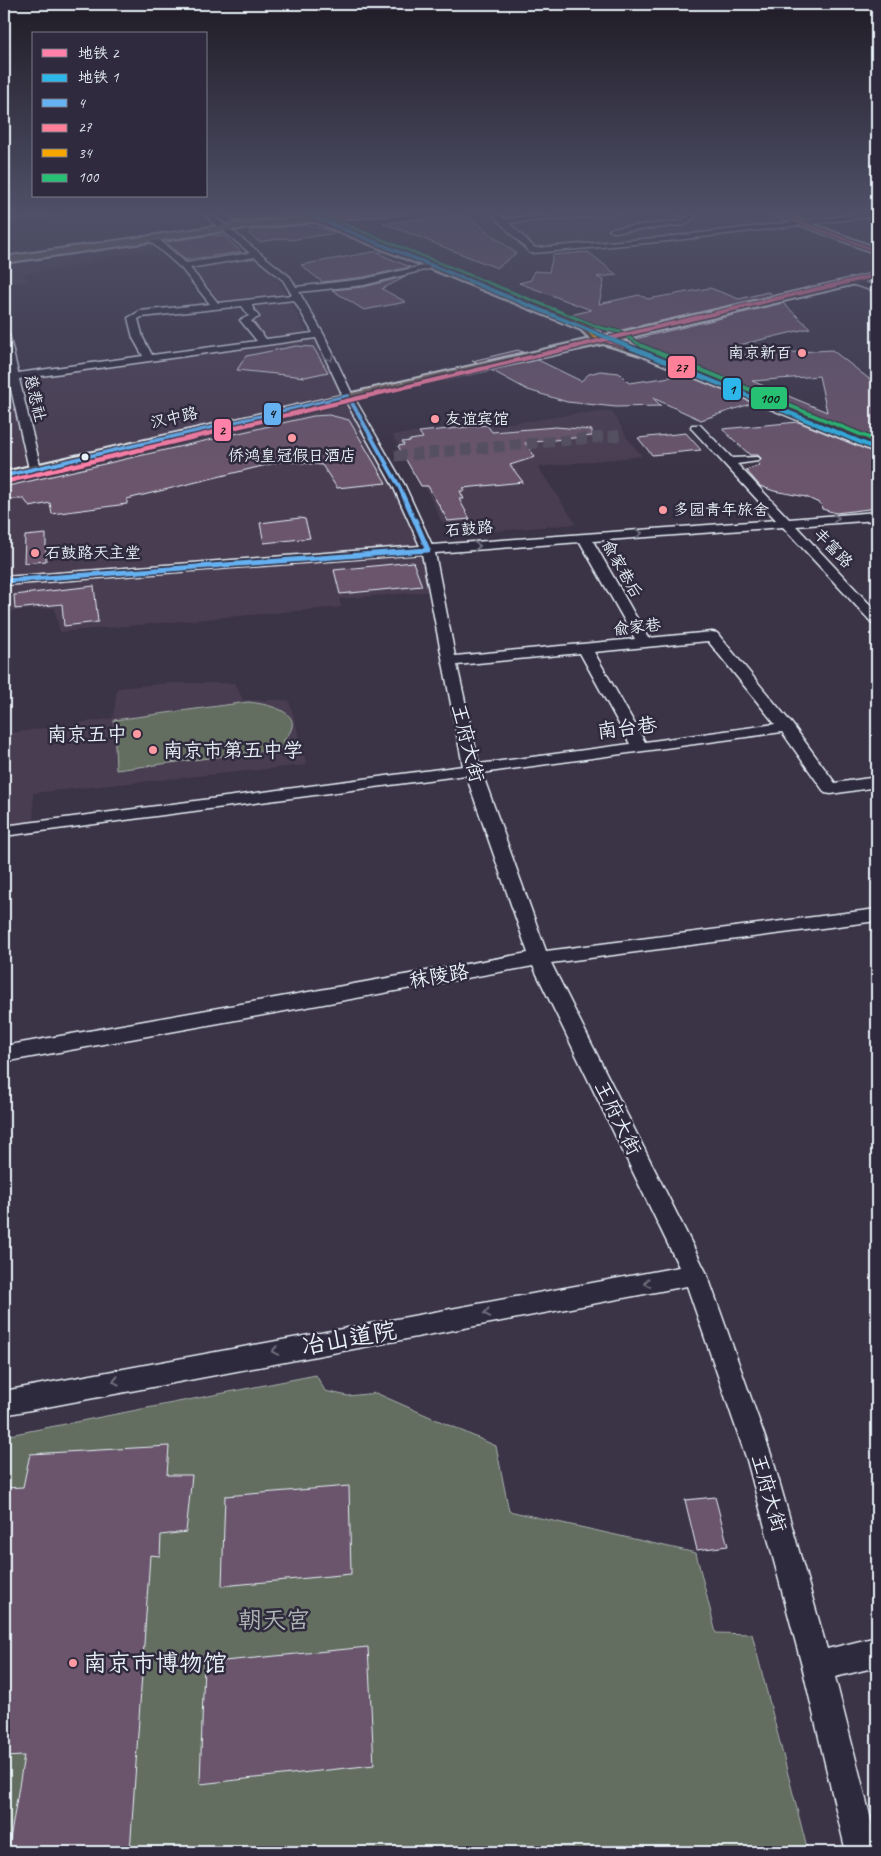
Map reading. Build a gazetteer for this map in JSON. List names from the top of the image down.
{
  "streets": {
    "main road": ["汉中路"],
    "street": [
      "慈悲社",
      "石鼓路",
      "丰富路",
      "俞家巷后",
      "俞家巷",
      "南台巷",
      "王府大街",
      "秣陵路",
      "冶山道院"
    ]
  },
  "crossings": [
    ["慈悲社", "汉中路"],
    ["汉中路", "王府大街"],
    ["石鼓路", "丰富路"],
    ["石鼓路", "俞家巷后"],
    ["石鼓路", "王府大街"],
    ["俞家巷后", "俞家巷"],
    ["俞家巷", "南台巷"],
    ["俞家巷", "王府大街"],
    ["南台巷", "王府大街"],
    ["王府大街", "秣陵路"],
    ["王府大街", "冶山道院"]
  ],
  "one_way": ["石鼓路", "冶山道院"],
  "parks": ["朝天宫"],
  "places": [
    "南京新百",
    "友谊宾馆",
    "侨鸿皇冠假日酒店",
    "多园青年旅舍",
    "石鼓路天主堂",
    "南京五中",
    "南京市第五中学",
    "南京市博物馆"
  ],
  "lines": [
    "metro line 2",
    "metro line 1",
    "transit line 27",
    "transit line 34",
    "transit line 100",
    "transit line 4"
  ],
  "legend": [
    "地铁 2",
    "地铁 1",
    "4",
    "27",
    "34",
    "100"
  ]
}
